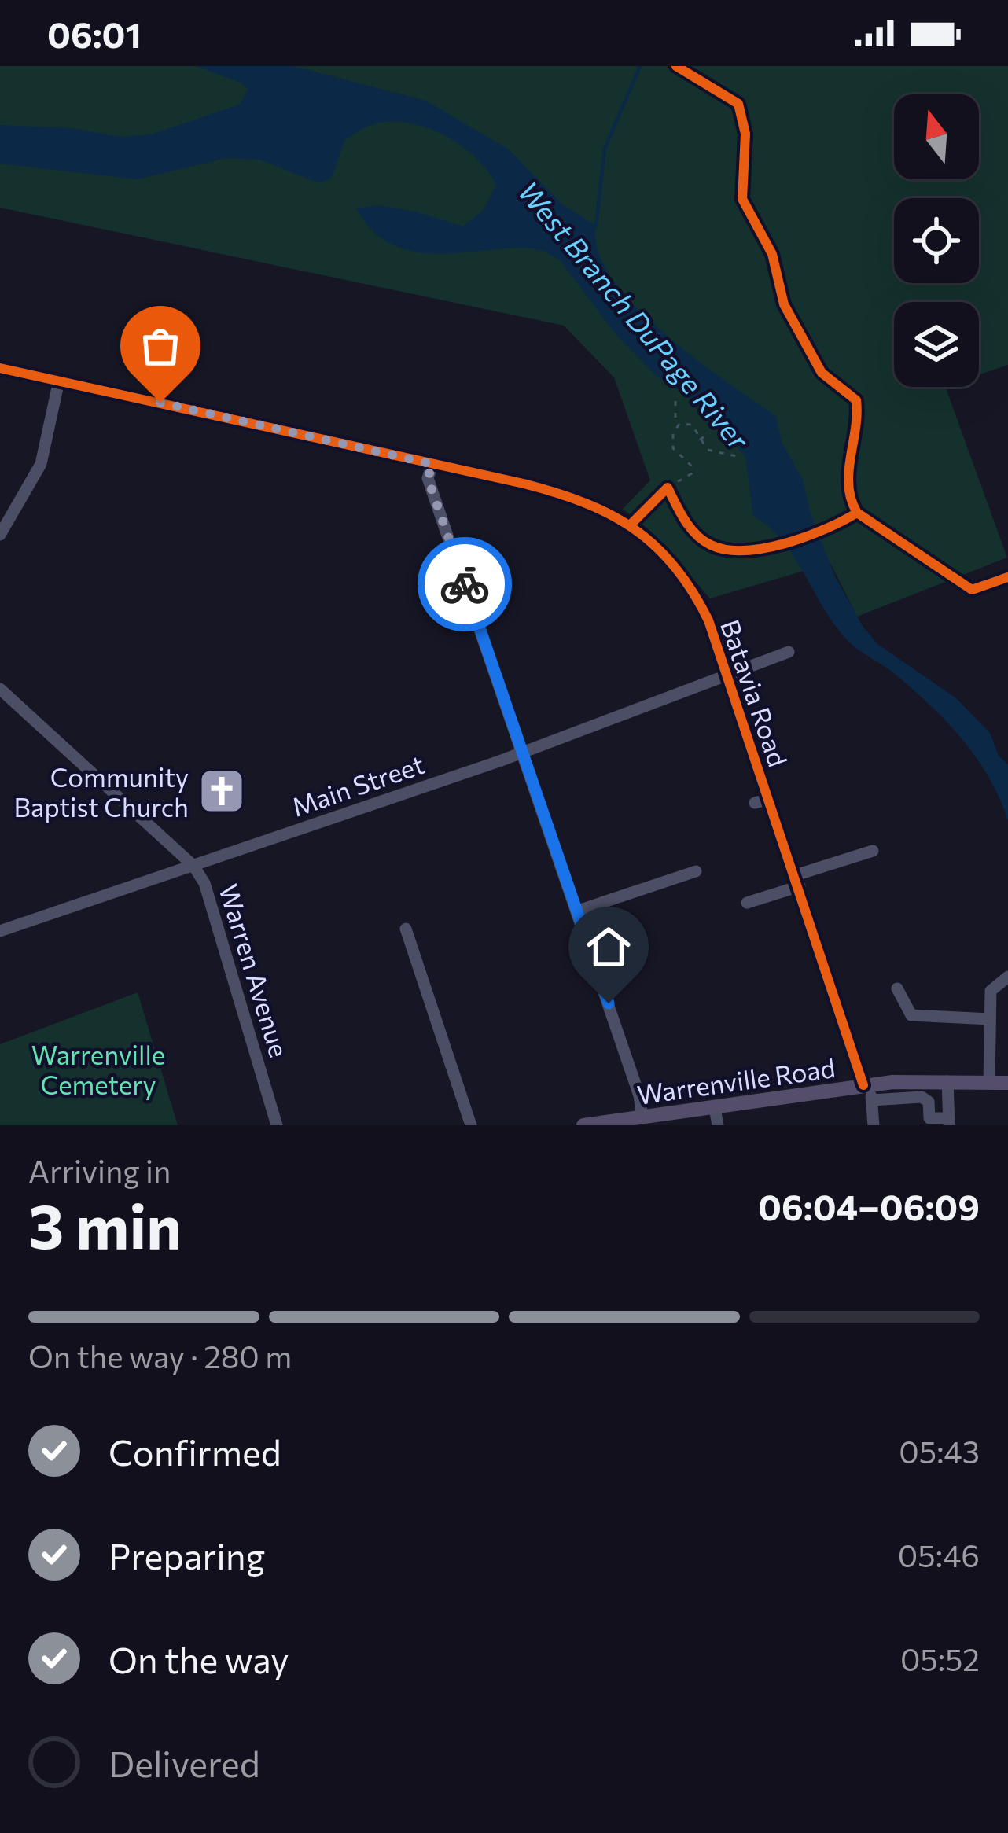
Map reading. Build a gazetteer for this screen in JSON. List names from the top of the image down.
{
  "streets": {
    "main road": ["Batavia Road", "Warrenville Road"],
    "street": ["Main Street", "Warren Avenue"]
  },
  "crossings": [
    ["Batavia Road", "Main Street"],
    ["Batavia Road", "Warrenville Road"],
    ["Main Street", "Warren Avenue"]
  ],
  "water": ["West Branch DuPage River"],
  "parks": ["Warrenville Cemetery"],
  "places": {
    "church": ["Community Baptist Church"]
  },
  "north": "top",
  "page": {
    "status": "06:01",
    "heading": ["3 min", "Arriving in", "06:04–06:09"],
    "bar": "On the way · 280 m",
    "list": [
      ["Confirmed", "05:43"],
      ["Preparing", "05:46"],
      ["On the way", "05:52"],
      "Delivered"
    ]
  }
}
